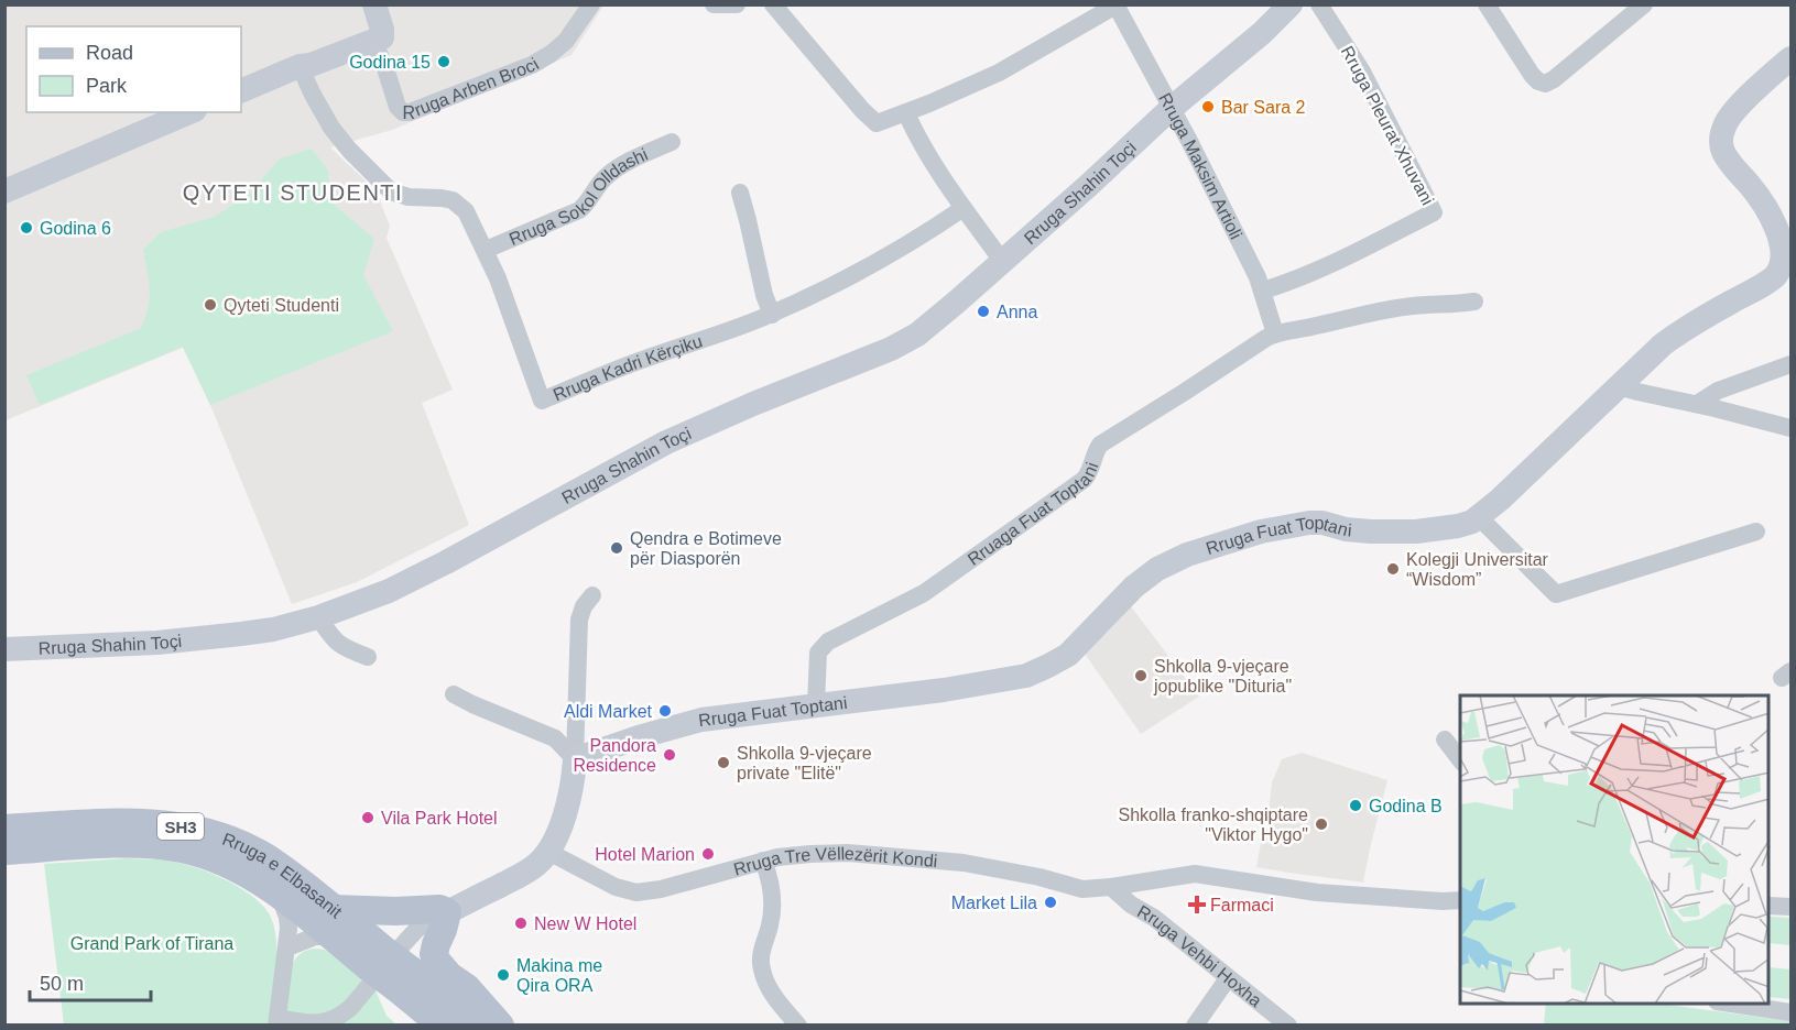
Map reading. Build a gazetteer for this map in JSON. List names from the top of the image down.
{
  "streets": {
    "main road": ["SH3", "Rruga e Elbasanit"],
    "street": [
      "Rruga Arben Broci",
      "Rruga Pleurat Xhuvani",
      "Rruga Maksim Artioli",
      "Rruga Shahin Toçi",
      "Rruga Sokol Olldashi",
      "Rruga Kadri Kërçiku",
      "Rruaga Fuat Toptani",
      "Rruga Fuat Toptani",
      "Rruga Tre Vëllezërit Kondi",
      "Rruga Vehbi Hoxha"
    ]
  },
  "crossings": [
    ["Rruga Pleurat Xhuvani", "Rruga Maksim Artioli"],
    ["Rruga Maksim Artioli", "Rruga Shahin Toçi"],
    ["Rruga Maksim Artioli", "Rruaga Fuat Toptani"],
    ["Rruga Sokol Olldashi", "Rruga Kadri Kërçiku"],
    ["Rruaga Fuat Toptani", "Rruga Fuat Toptani"],
    ["Rruga Tre Vëllezërit Kondi", "Rruga Vehbi Hoxha"]
  ],
  "districts": ["QYTETI STUDENTI"],
  "parks": ["Grand Park of Tirana"],
  "places": {
    "other": [
      "Godina 15",
      "Bar Sara 2",
      "Godina 6",
      "Qyteti Studenti",
      "Anna",
      "Qendra e Botimeve për Diasporën",
      "Kolegji Universitar “Wisdom”",
      "Shkolla 9-vjeçare jopublike \"Dituria\"",
      "Aldi Market",
      "Pandora Residence",
      "Shkolla 9-vjeçare private \"Elitë\"",
      "Godina B",
      "Vila Park Hotel",
      "Shkolla franko-shqiptare \"Viktor Hygo\"",
      "Hotel Marion",
      "Market Lila",
      "New W Hotel",
      "Makina me Qira ORA"
    ],
    "health": ["Farmaci"]
  },
  "legend": ["Road", "Park"],
  "scale_bar": "50 m"
}
